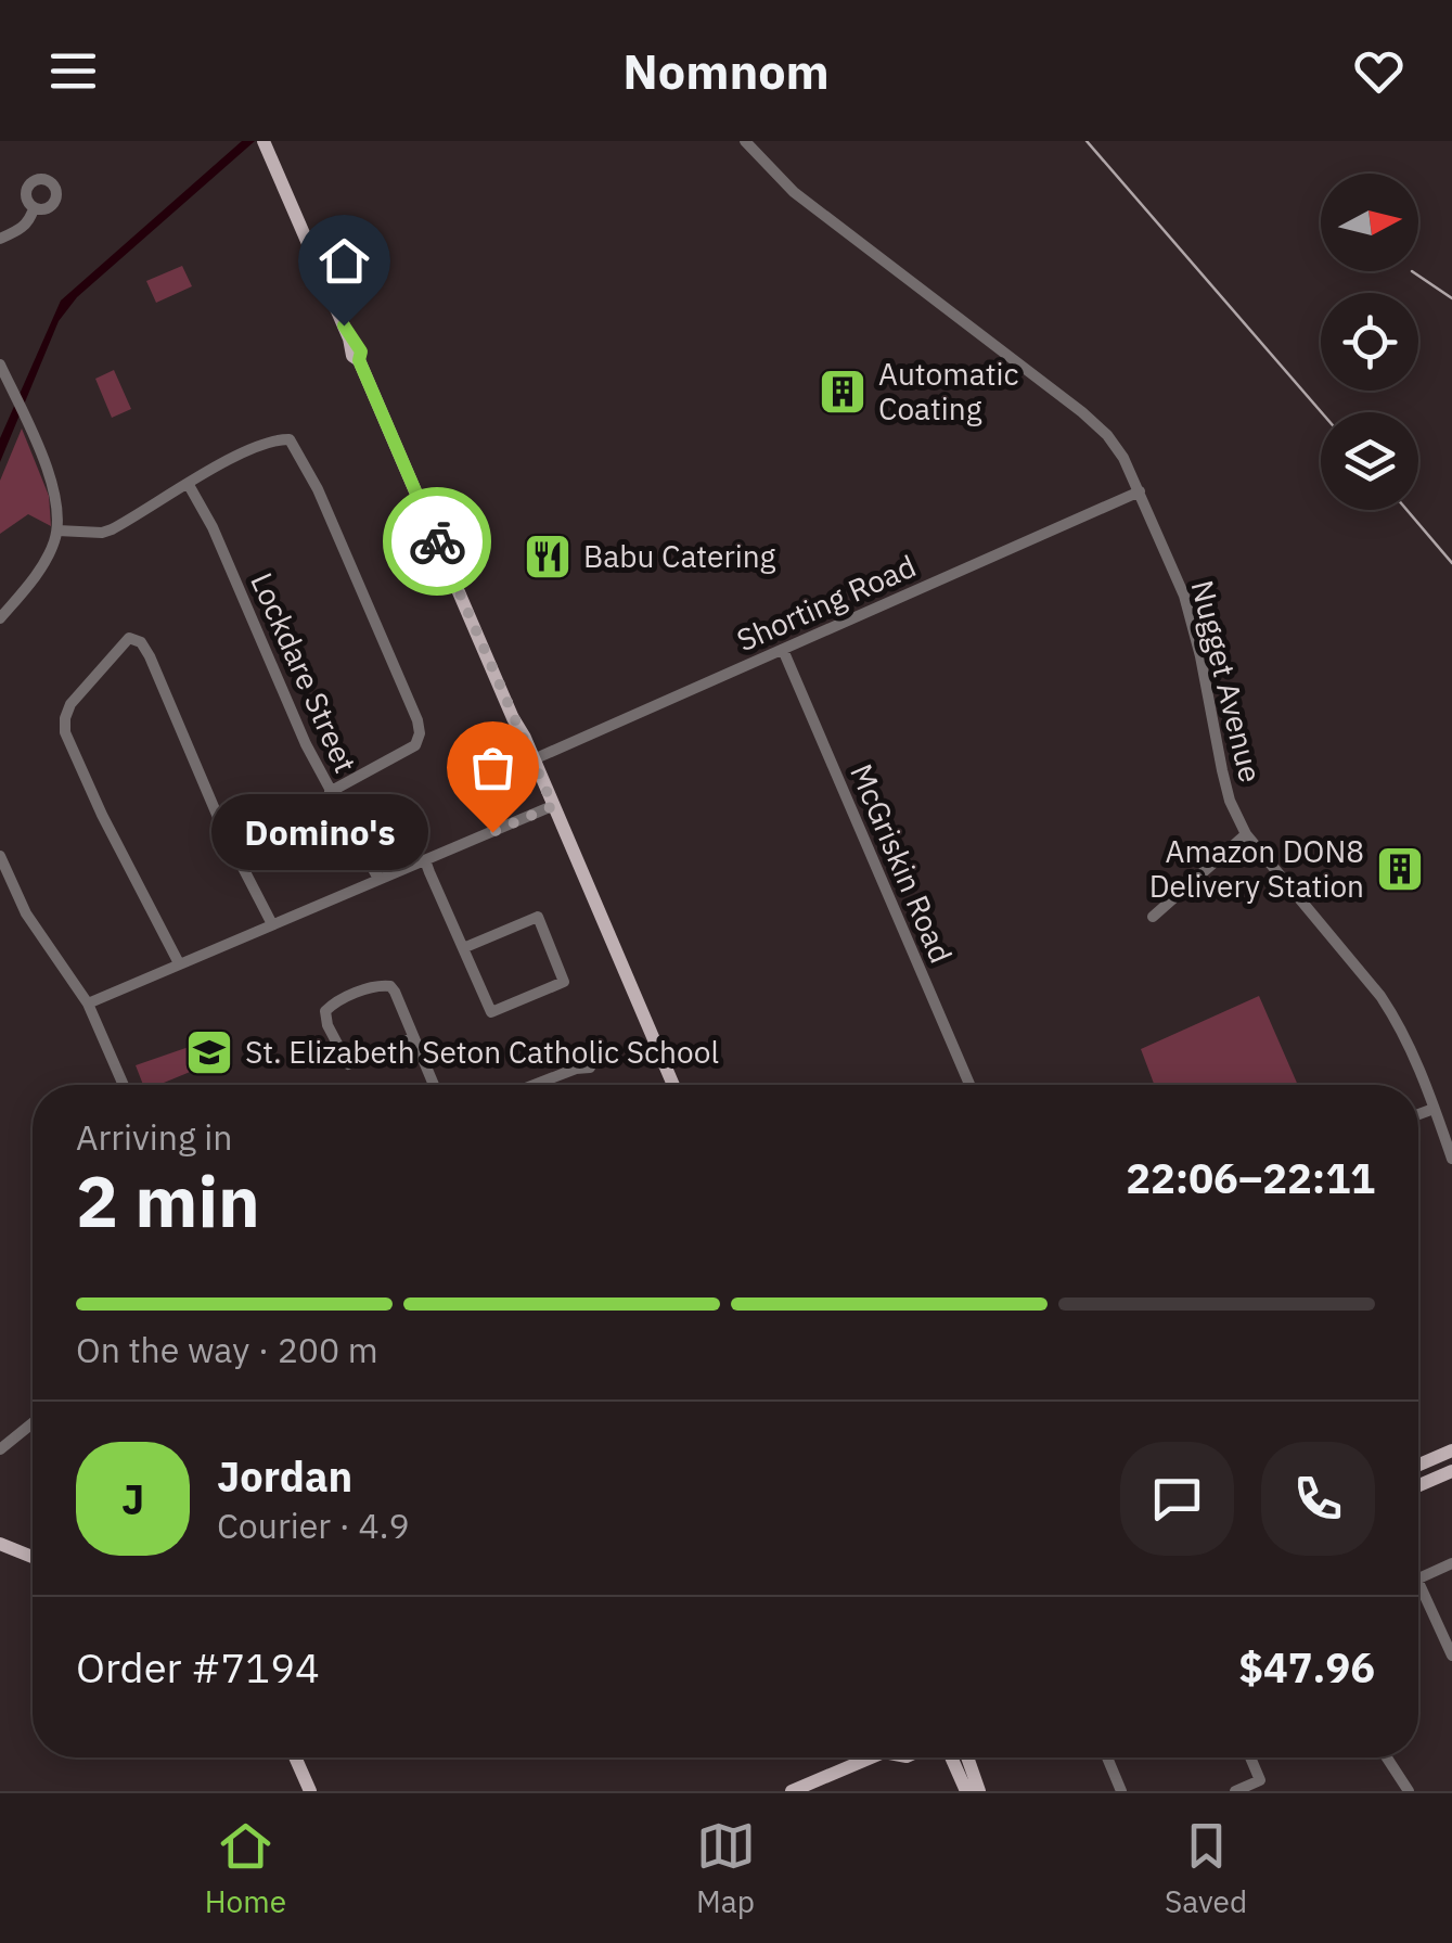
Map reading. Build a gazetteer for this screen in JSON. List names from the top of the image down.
{
  "streets": {
    "street": [
      "Shorting Road",
      "Lockdare Street",
      "Nugget Avenue",
      "McGriskin Road"
    ]
  },
  "crossings": [
    ["Shorting Road", "Nugget Avenue"],
    ["Shorting Road", "McGriskin Road"]
  ],
  "places": {
    "building": ["Automatic Coating", "Amazon DON8 Delivery Station"],
    "restaurant": ["Babu Catering"],
    "other": ["Domino's"],
    "school or university": ["St. Elizabeth Seton Catholic School"]
  },
  "north": "right",
  "page": {
    "header": "Nomnom",
    "bubble": "Domino's",
    "heading": ["2 min", "Arriving in", "22:06–22:11"],
    "panel": [
      "Jordan",
      "Courier · 4.9",
      "Order #7194",
      "$47.96"
    ],
    "bar": "On the way · 200 m",
    "round": "J",
    "tabs": ["Home", "Map", "Saved"]
  }
}
